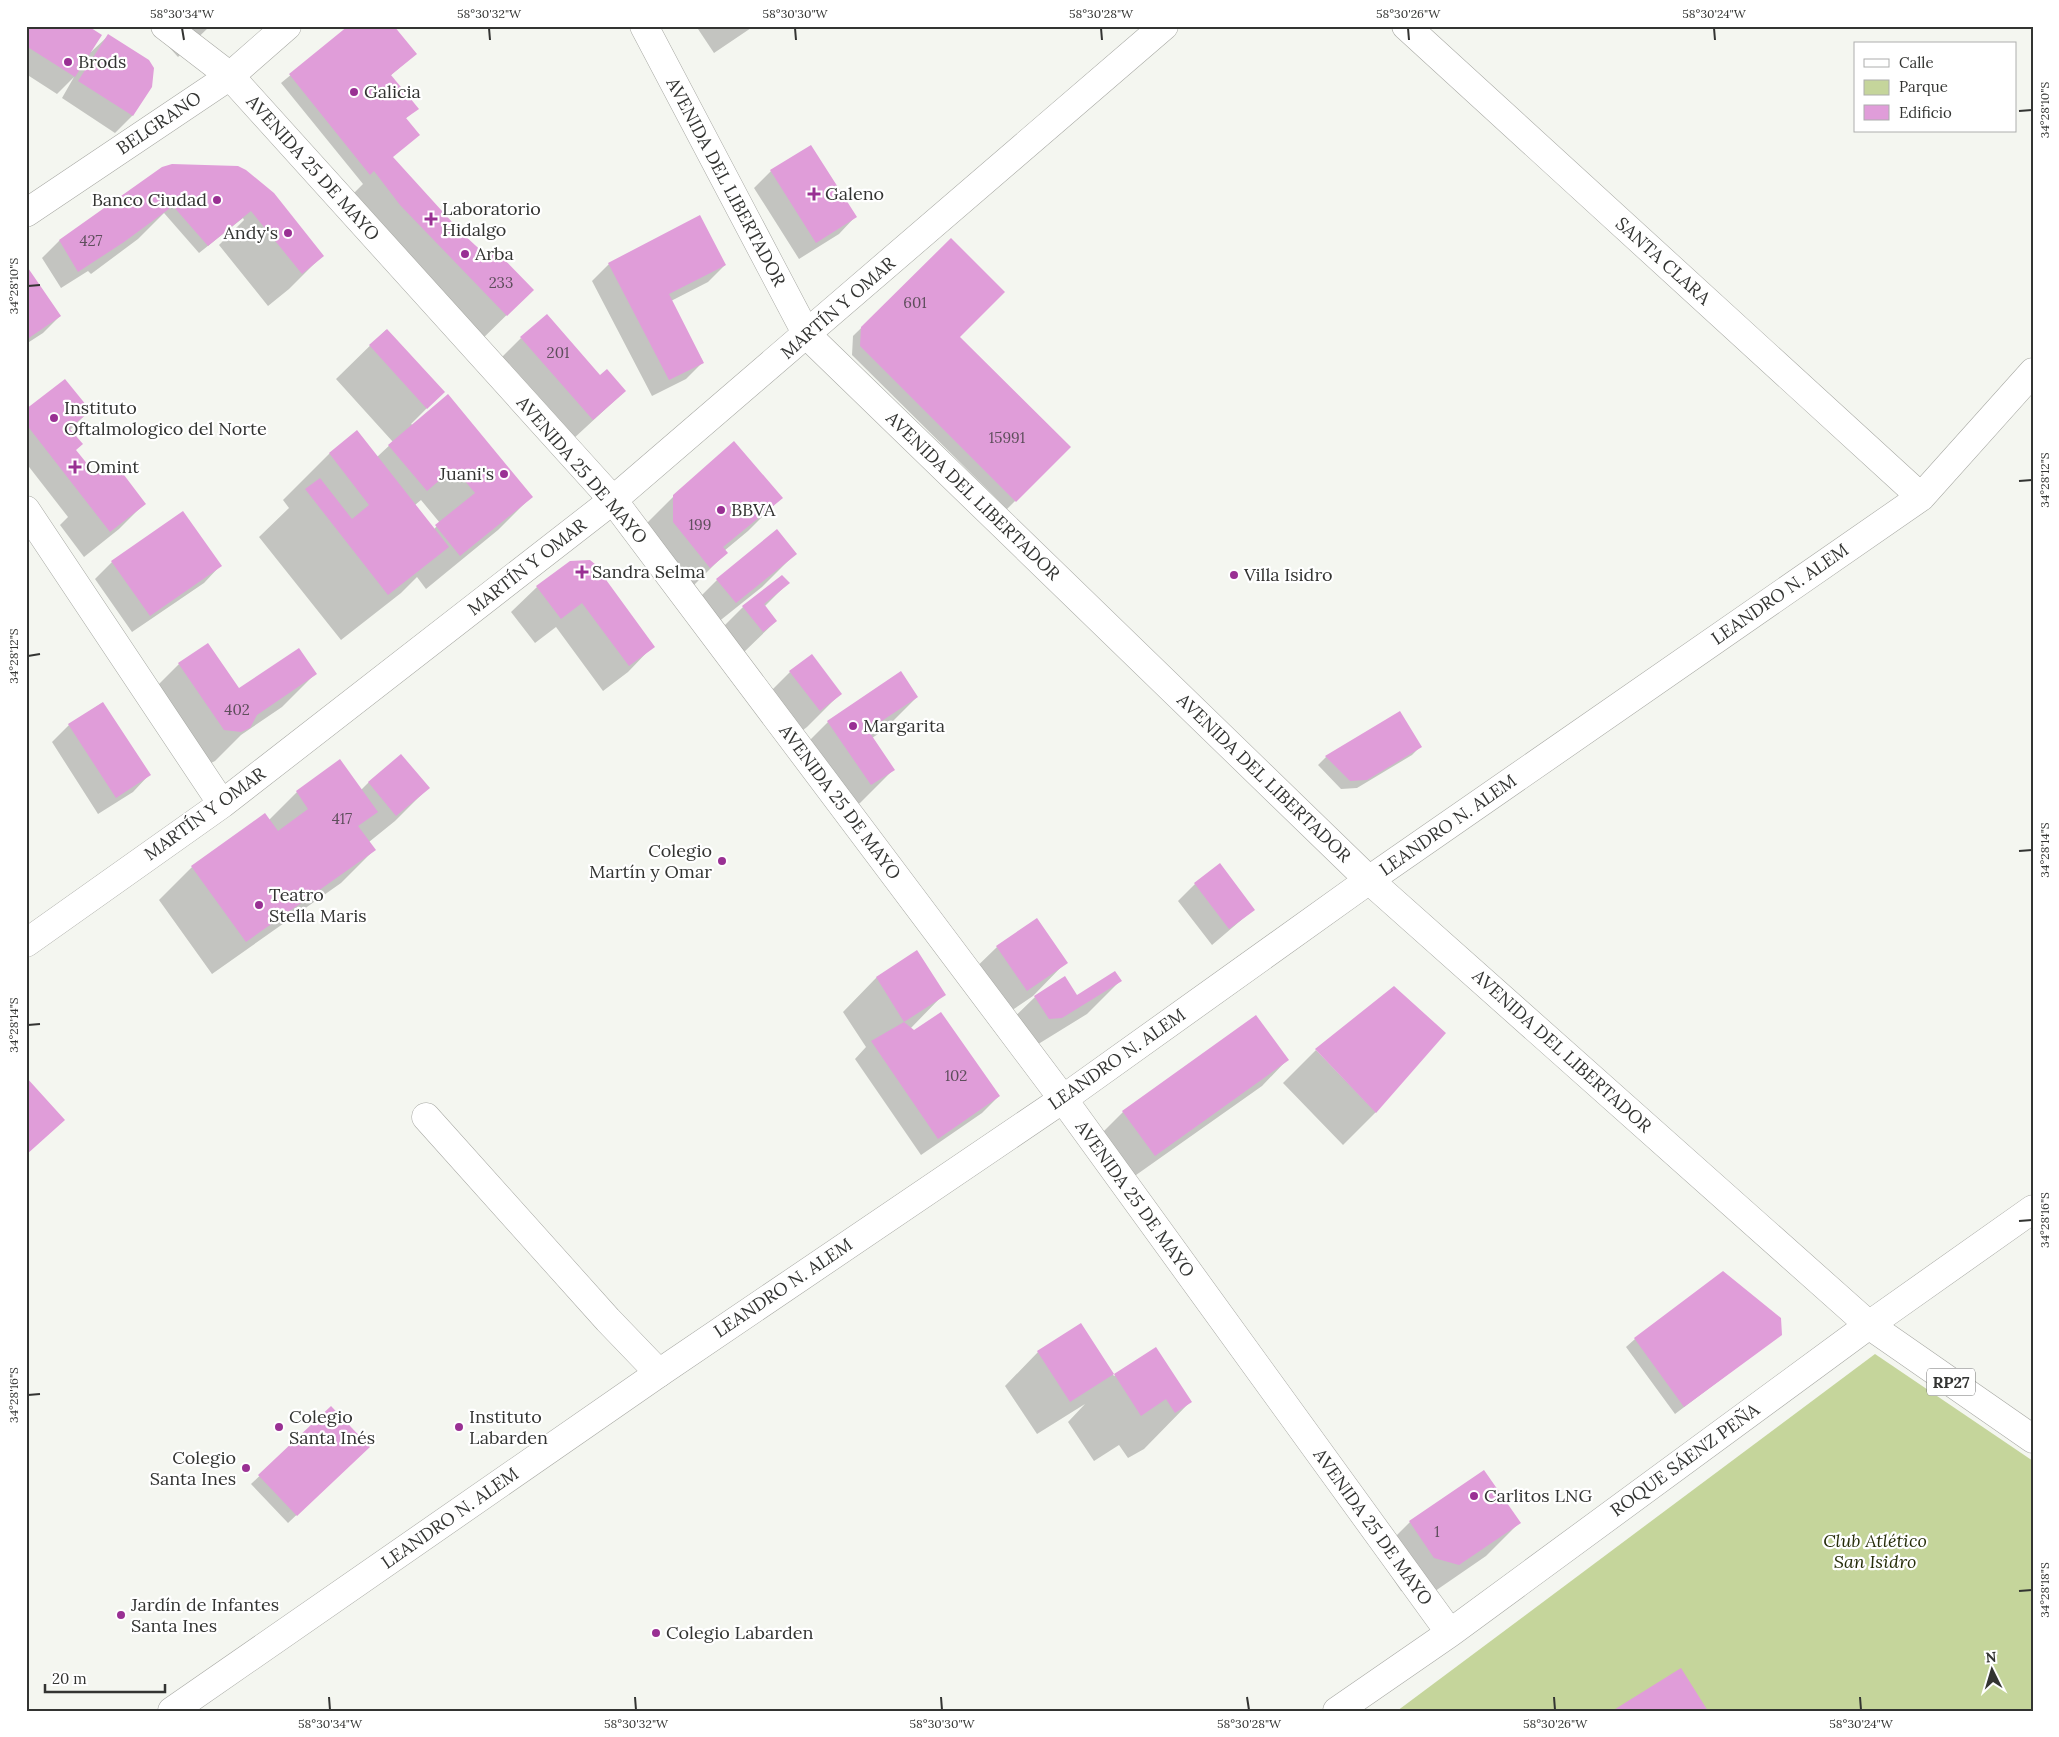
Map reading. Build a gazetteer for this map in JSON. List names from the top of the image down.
{
  "streets": {
    "main road": [
      "BELGRANO",
      "AVENIDA 25 DE MAYO",
      "AVENIDA DEL LIBERTADOR",
      "SANTA CLARA",
      "MARTÍN Y OMAR",
      "LEANDRO N. ALEM",
      "RP27",
      "ROQUE SÁENZ PEÑA"
    ]
  },
  "crossings": [
    ["BELGRANO", "AVENIDA 25 DE MAYO"],
    ["AVENIDA 25 DE MAYO", "MARTÍN Y OMAR"],
    ["AVENIDA 25 DE MAYO", "LEANDRO N. ALEM"],
    ["AVENIDA 25 DE MAYO", "ROQUE SÁENZ PEÑA"],
    ["AVENIDA DEL LIBERTADOR", "MARTÍN Y OMAR"],
    ["AVENIDA DEL LIBERTADOR", "LEANDRO N. ALEM"],
    ["AVENIDA DEL LIBERTADOR", "ROQUE SÁENZ PEÑA"],
    ["SANTA CLARA", "LEANDRO N. ALEM"]
  ],
  "parks": ["Club Atlético San Isidro"],
  "places": {
    "other": [
      "Brods",
      "Galicia",
      "Banco Ciudad",
      "Andy's",
      "Arba",
      "Instituto Oftalmologico del Norte",
      "Juani's",
      "BBVA",
      "Villa Isidro",
      "Margarita",
      "Colegio Martín y Omar",
      "Teatro Stella Maris",
      "Colegio Santa Inés",
      "Instituto Labarden",
      "Colegio Santa Ines",
      "Carlitos LNG",
      "Jardín de Infantes Santa Ines",
      "Colegio Labarden"
    ],
    "health": [
      "Galeno",
      "Laboratorio Hidalgo",
      "Omint",
      "Sandra Selma"
    ]
  },
  "house_numbers": [
    "427",
    "233",
    "601",
    "201",
    "15991",
    "199",
    "402",
    "417",
    "102",
    "1"
  ],
  "legend": ["Calle", "Parque", "Edificio"],
  "scale_bar": "20 m",
  "north": "top",
  "coordinates": [
    "58°30'34\"W",
    "58°30'32\"W",
    "58°30'30\"W",
    "58°30'28\"W",
    "58°30'26\"W",
    "58°30'24\"W",
    "34°28'10\"S",
    "34°28'12\"S",
    "34°28'14\"S",
    "34°28'16\"S",
    "34°28'18\"S"
  ]
}
